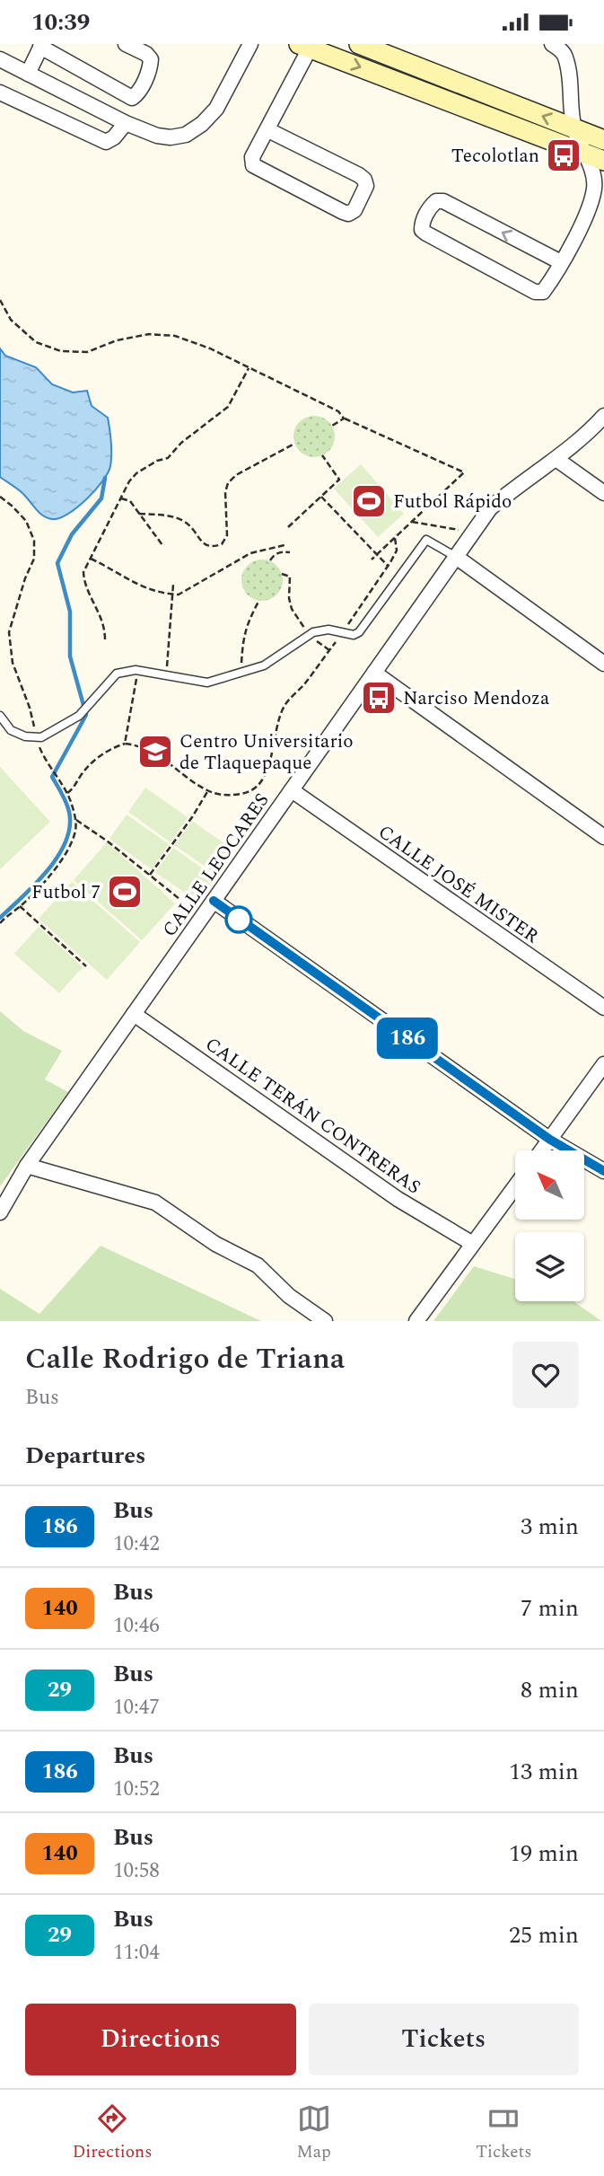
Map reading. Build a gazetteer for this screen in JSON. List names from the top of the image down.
{
  "streets": {
    "street": ["CALLE LEOCARES", "CALLE JOSÉ MISTER", "CALLE TERÁN CONTRERAS"]
  },
  "crossings": [
    ["CALLE LEOCARES", "CALLE JOSÉ MISTER"],
    ["CALLE LEOCARES", "CALLE TERÁN CONTRERAS"]
  ],
  "places": {
    "bus stop": ["Tecolotlan", "Narciso Mendoza"],
    "sports": ["Futbol Rápido", "Futbol 7"],
    "school or university": ["Centro Universitario de Tlaquepaque"]
  },
  "lines": ["bus line 186"],
  "north": "top left",
  "page": {
    "status": "10:39",
    "on_map": "186",
    "heading": [
      ["Calle Rodrigo de Triana", "Bus"],
      "Departures"
    ],
    "list": [
      {
        "mark": "186",
        "name": "Bus",
        "note": "10:42",
        "value": "3 min"
      },
      {
        "mark": "140",
        "name": "Bus",
        "note": "10:46",
        "value": "7 min"
      },
      {
        "mark": "29",
        "name": "Bus",
        "note": "10:47",
        "value": "8 min"
      },
      {
        "mark": "186",
        "name": "Bus",
        "note": "10:52",
        "value": "13 min"
      },
      {
        "mark": "140",
        "name": "Bus",
        "note": "10:58",
        "value": "19 min"
      },
      {
        "mark": "29",
        "name": "Bus",
        "note": "11:04",
        "value": "25 min"
      }
    ],
    "buttons": ["Directions", "Tickets"],
    "tabs": ["Directions", "Map", "Tickets"]
  }
}
